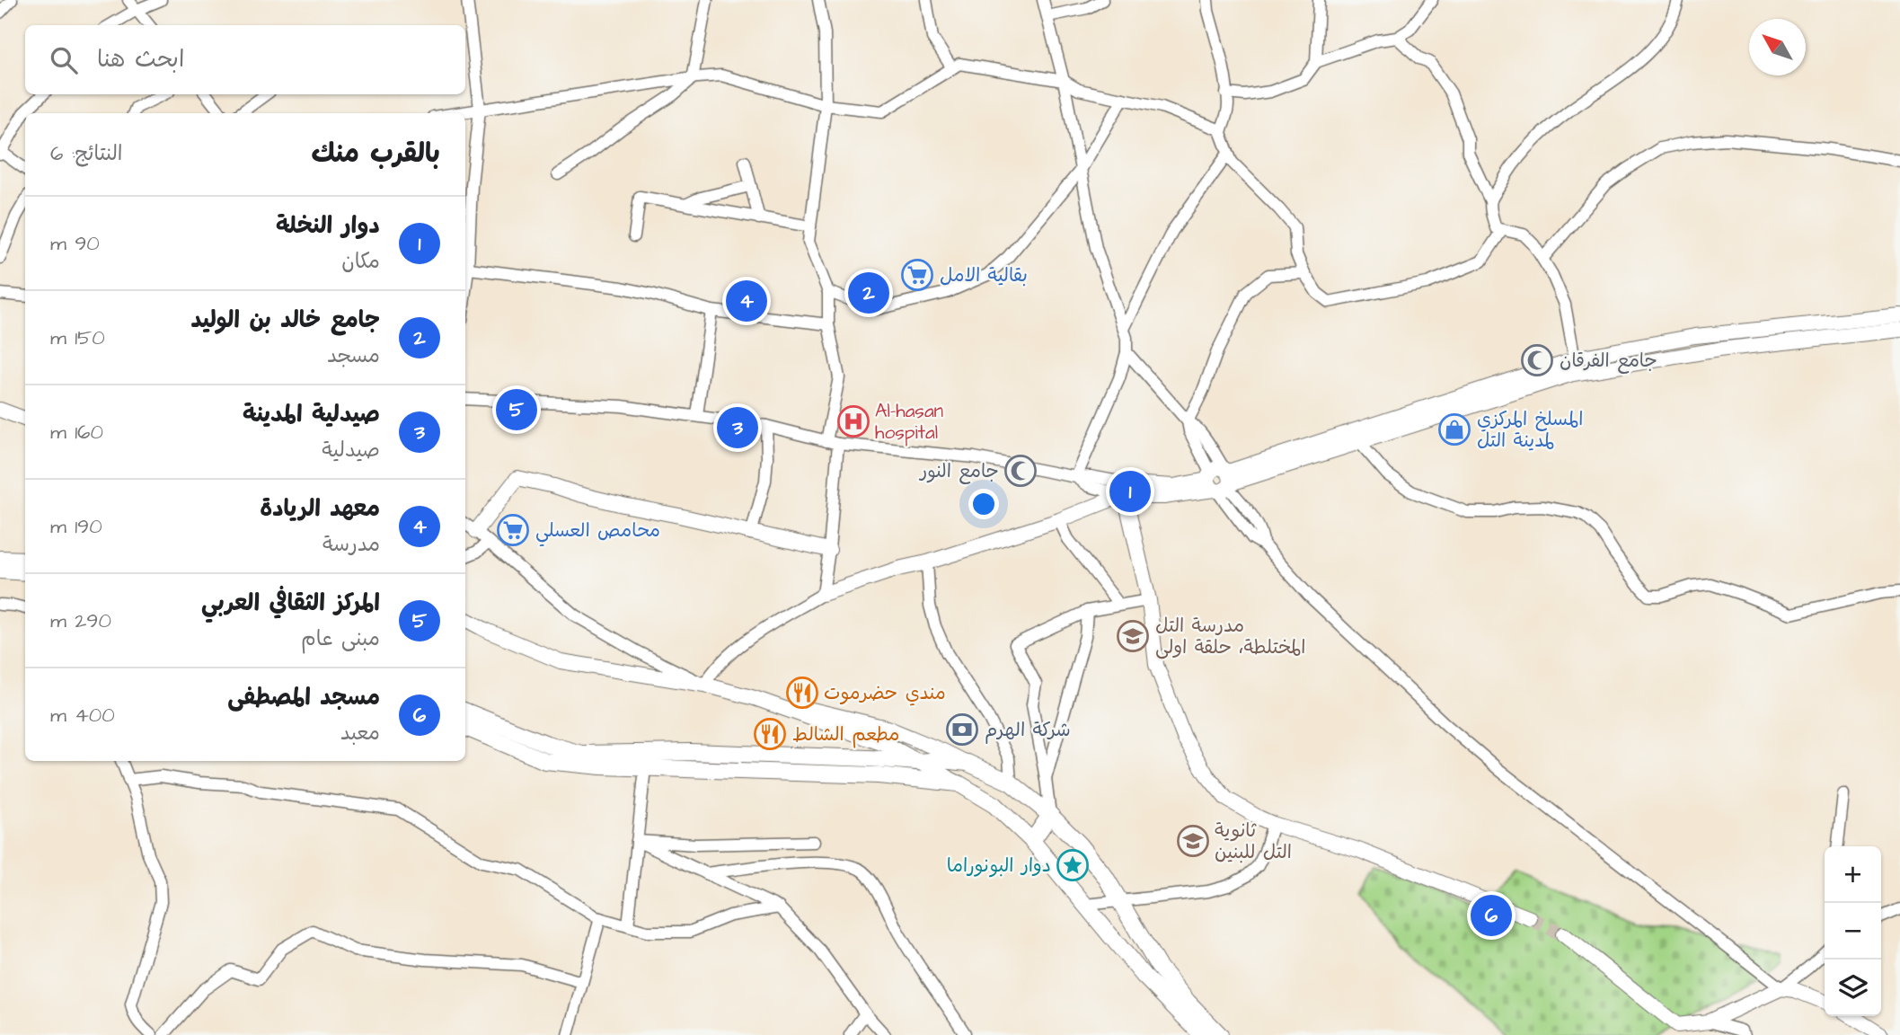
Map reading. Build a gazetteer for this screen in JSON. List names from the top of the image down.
{
  "places": {
    "supermarket": ["بقالية الامل", "محامص العسلي"],
    "mosque": ["جامع الفرقان", "جامع النور"],
    "hospital": ["Al-hasan hospital"],
    "shop": ["المسلخ المركزي لمدينة التل"],
    "school or university": ["مدرسة التل المختلطة، حلقة اولى", "ثانوية التل للبنين"],
    "restaurant": ["مندي حضرموت", "مطعم الشالط"],
    "bank": ["شركة الهرم"],
    "place": ["دوار البونوراما"]
  },
  "north": "top left",
  "page": {
    "search": "ابحث هنا",
    "heading": ["بالقرب منك", "النتائج: 6"],
    "list": [
      {
        "mark": "1",
        "name": "دوار النخلة",
        "note": "مكان",
        "value": "90 m"
      },
      {
        "mark": "2",
        "name": "جامع خالد بن الوليد",
        "note": "مسجد",
        "value": "150 m"
      },
      {
        "mark": "3",
        "name": "صيدلية المدينة",
        "note": "صيدلية",
        "value": "160 m"
      },
      {
        "mark": "4",
        "name": "معهد الريادة",
        "note": "مدرسة",
        "value": "190 m"
      },
      {
        "mark": "5",
        "name": "المركز الثقافي العربي",
        "note": "مبنى عام",
        "value": "290 m"
      },
      {
        "mark": "6",
        "name": "مسجد المصطفى",
        "note": "معبد",
        "value": "400 m"
      }
    ],
    "pins": [
      "2",
      "4",
      "5",
      "3",
      "1",
      "6"
    ],
    "map_buttons": ["+", "−"]
  }
}
